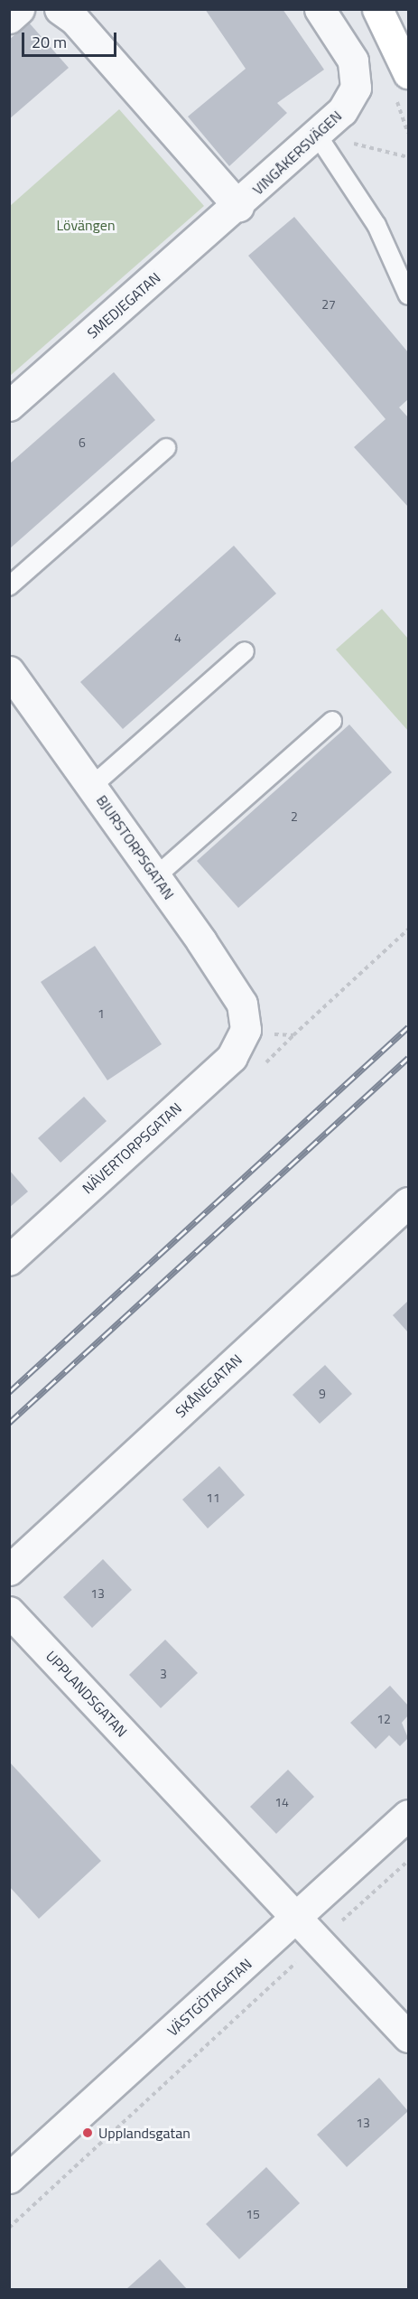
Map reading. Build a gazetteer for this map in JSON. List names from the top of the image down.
{
  "streets": {
    "street": [
      "VINGÅKERSVÄGEN",
      "SMEDJEGATAN",
      "BJURSTORPSGATAN",
      "NÄVERTORPSGATAN",
      "SKÅNEGATAN",
      "UPPLANDSGATAN",
      "VÄSTGÖTAGATAN"
    ]
  },
  "crossings": [
    ["VINGÅKERSVÄGEN", "SMEDJEGATAN"],
    ["BJURSTORPSGATAN", "NÄVERTORPSGATAN"],
    ["UPPLANDSGATAN", "VÄSTGÖTAGATAN"]
  ],
  "parks": ["Lövängen"],
  "places": ["Upplandsgatan"],
  "house_numbers": [
    "27",
    "6",
    "4",
    "2",
    "1",
    "9",
    "11",
    "13",
    "3",
    "12",
    "14",
    "13",
    "15"
  ],
  "scale_bar": "20 m"
}
